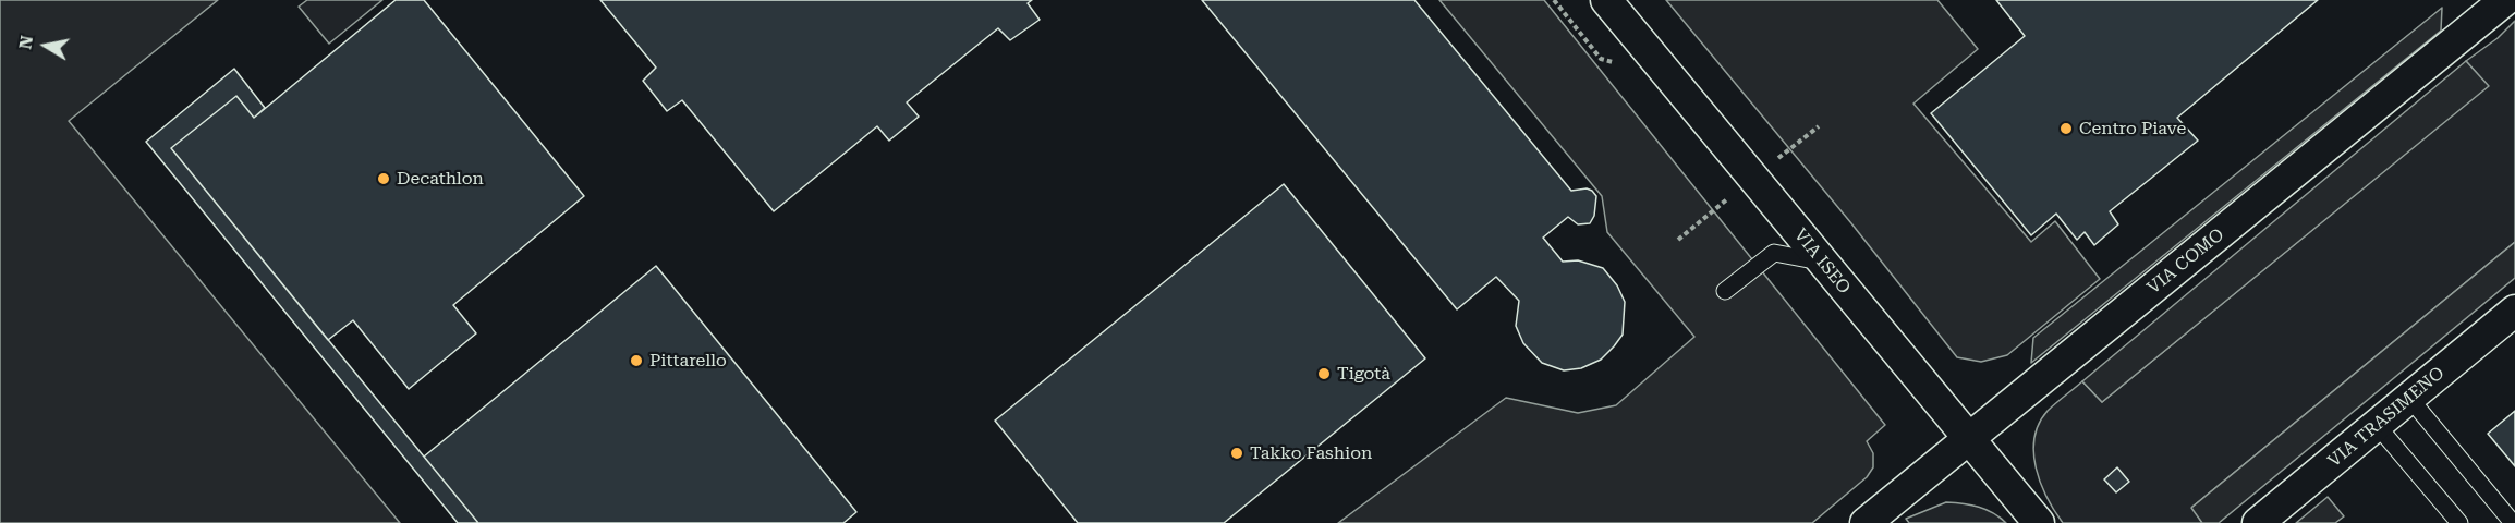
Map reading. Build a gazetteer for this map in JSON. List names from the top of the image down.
{
  "streets": {
    "street": ["VIA ISEO", "VIA COMO", "VIA TRASIMENO"]
  },
  "crossings": [
    ["VIA ISEO", "VIA COMO"]
  ],
  "places": [
    "Centro Piave",
    "Decathlon",
    "Pittarello",
    "Tigotà",
    "Takko Fashion"
  ],
  "north": "left"
}
